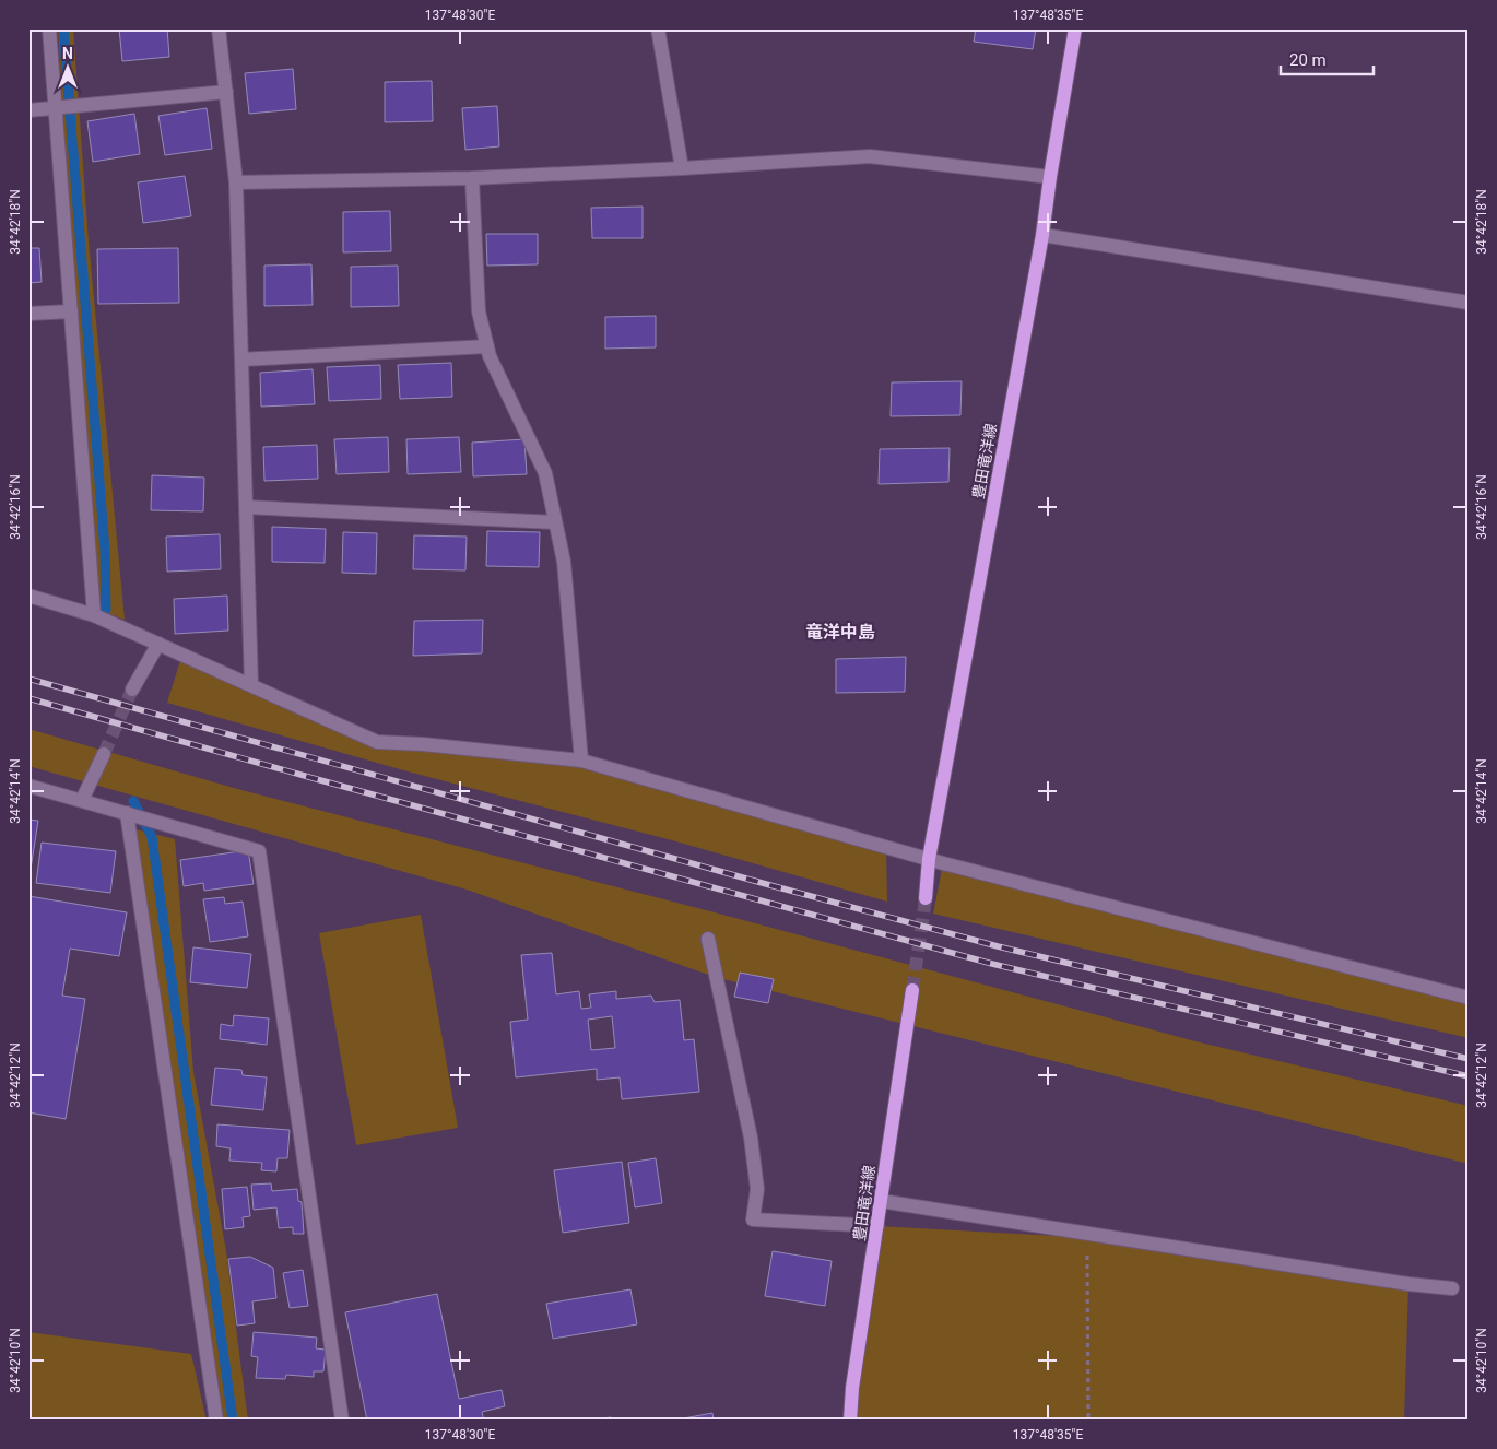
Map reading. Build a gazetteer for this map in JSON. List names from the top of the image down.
{
  "streets": {
    "main road": ["豊田竜洋線"]
  },
  "districts": ["竜洋中島"],
  "scale_bar": "20 m",
  "north": "top",
  "coordinates": [
    "137°48'30\"E",
    "137°48'35\"E",
    "34°42'18\"N",
    "34°42'16\"N",
    "34°42'14\"N",
    "34°42'12\"N",
    "34°42'10\"N"
  ]
}
